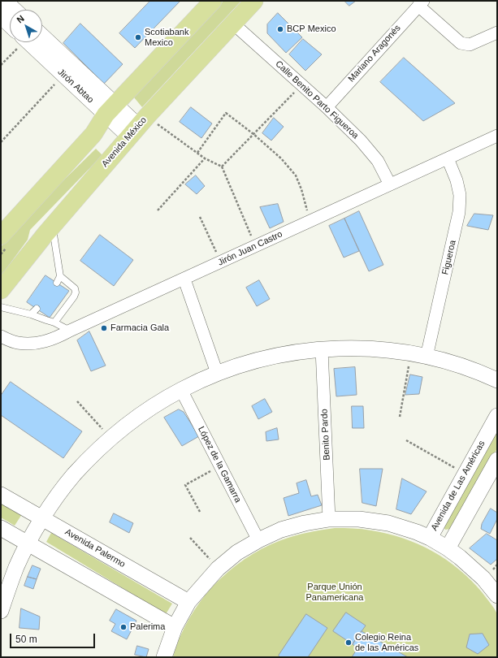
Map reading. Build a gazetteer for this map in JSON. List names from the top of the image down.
{
  "streets": {
    "main road": ["Avenida México"],
    "street": [
      "Mariano Aragonés",
      "Jirón Abtao",
      "Calle Benito Parto Figueroa",
      "Jirón Juan Castro",
      "Figueroa",
      "Benito Pardo",
      "López de la Gamarra",
      "Avenida de Las Américas",
      "Avenida Palermo"
    ]
  },
  "crossings": [
    ["Mariano Aragonés", "Calle Benito Parto Figueroa"],
    ["Jirón Abtao", "Avenida México"],
    ["Calle Benito Parto Figueroa", "Avenida México"],
    ["Calle Benito Parto Figueroa", "Jirón Juan Castro"],
    ["Jirón Juan Castro", "Figueroa"]
  ],
  "parks": ["Parque Unión Panamericana"],
  "places": [
    "BCP Mexico",
    "Scotiabank Mexico",
    "Farmacia Gala",
    "Palerima",
    "Colegio Reina de las Américas"
  ],
  "scale_bar": "50 m",
  "north": "top left"
}
